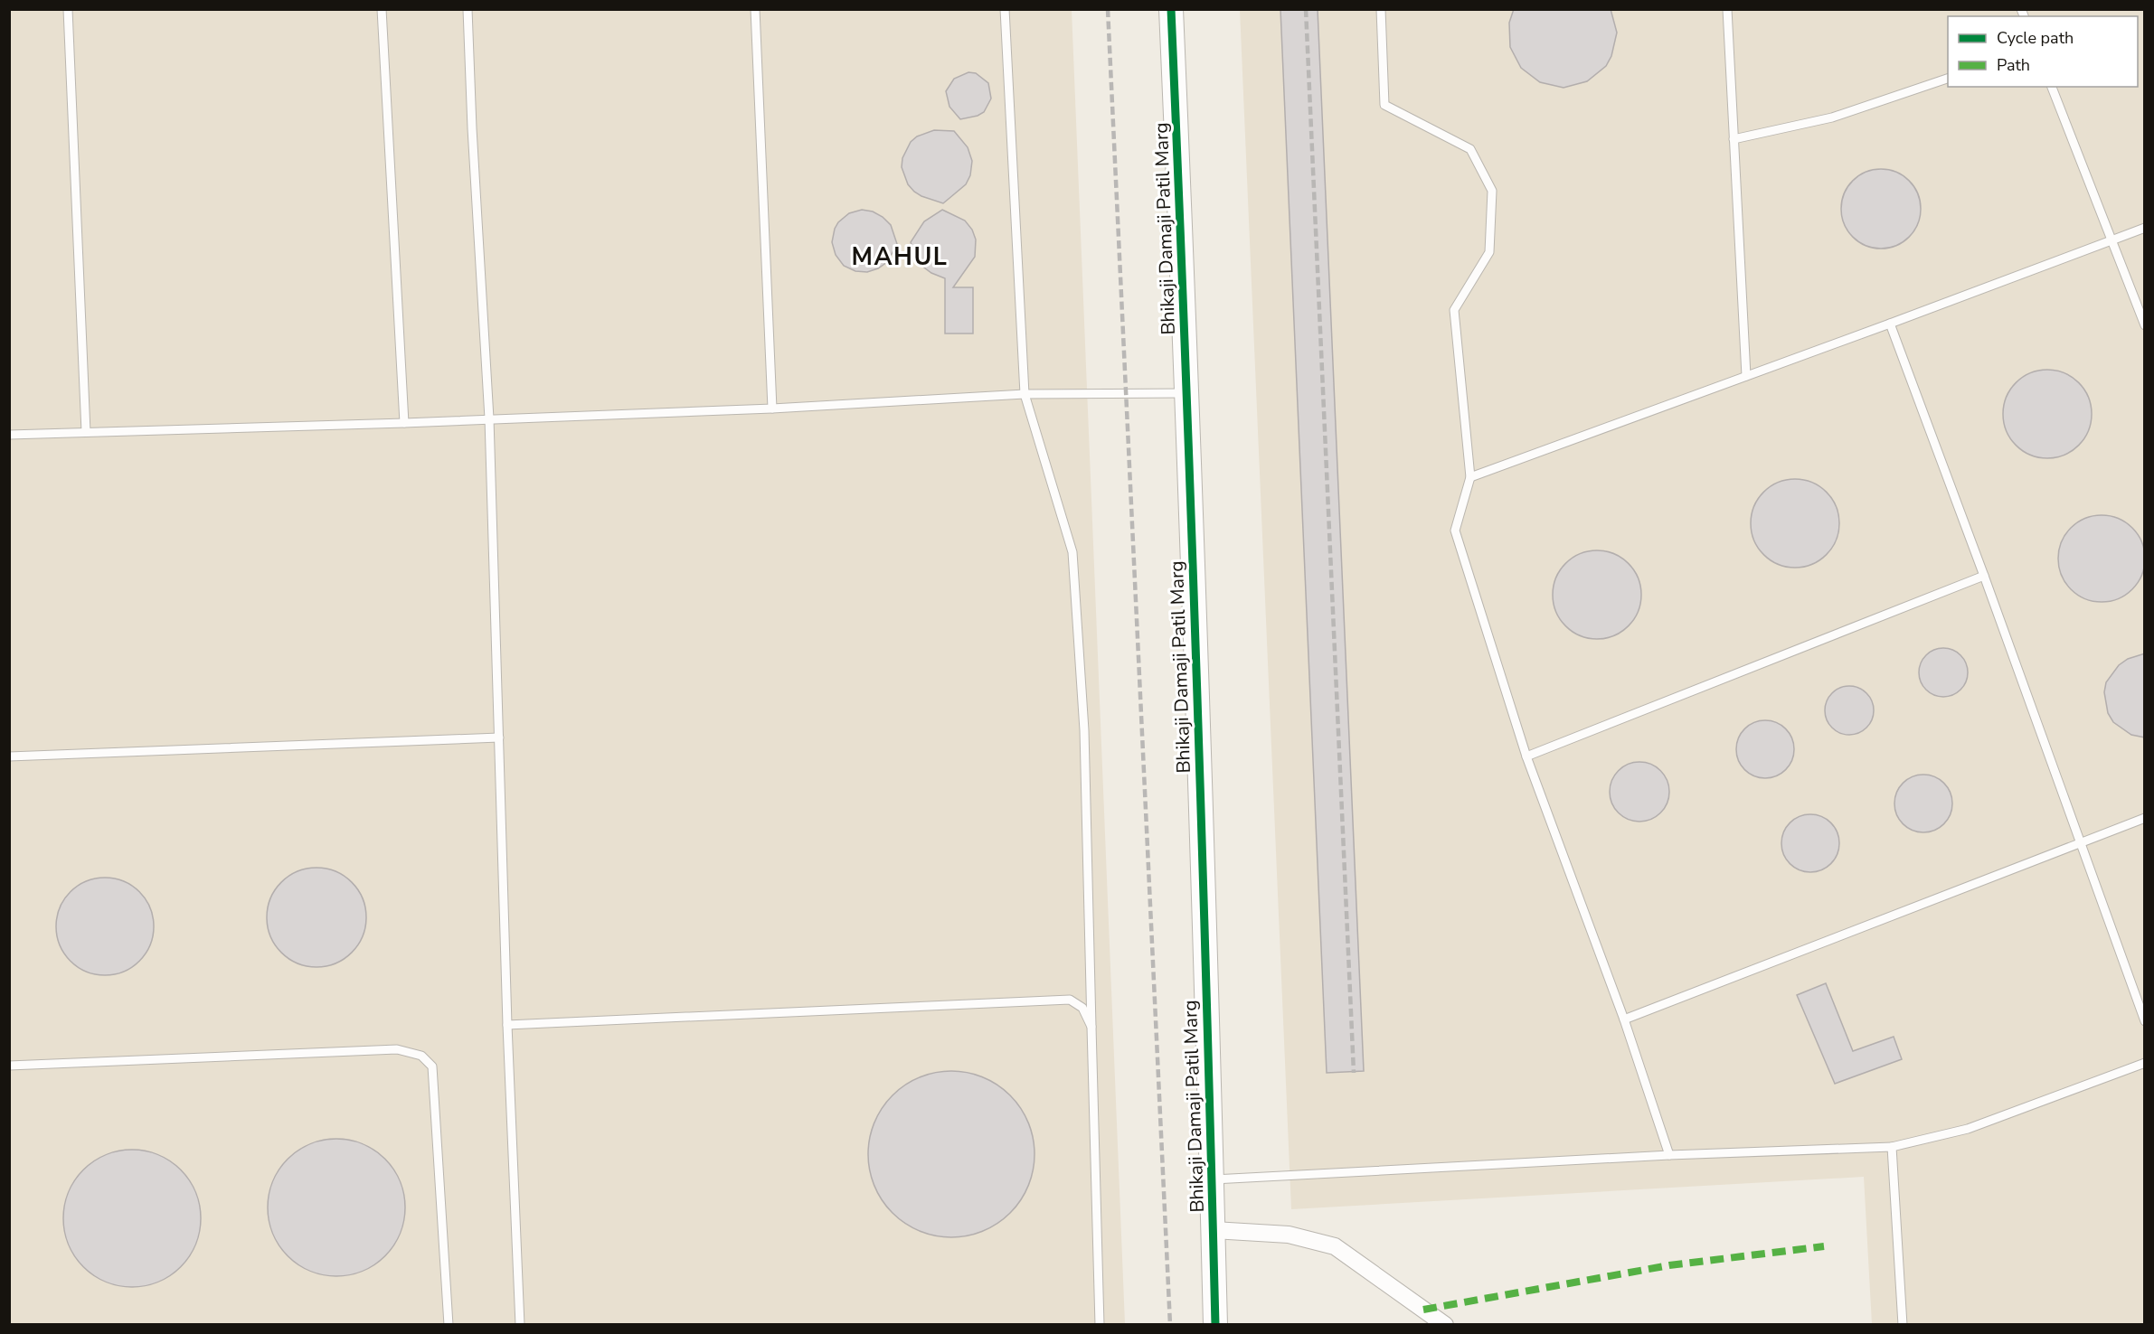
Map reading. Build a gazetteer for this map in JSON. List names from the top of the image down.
{
  "streets": {
    "street": ["Bhikaji Damaji Patil Marg"]
  },
  "districts": ["MAHUL"],
  "legend": ["Cycle path", "Path"]
}
